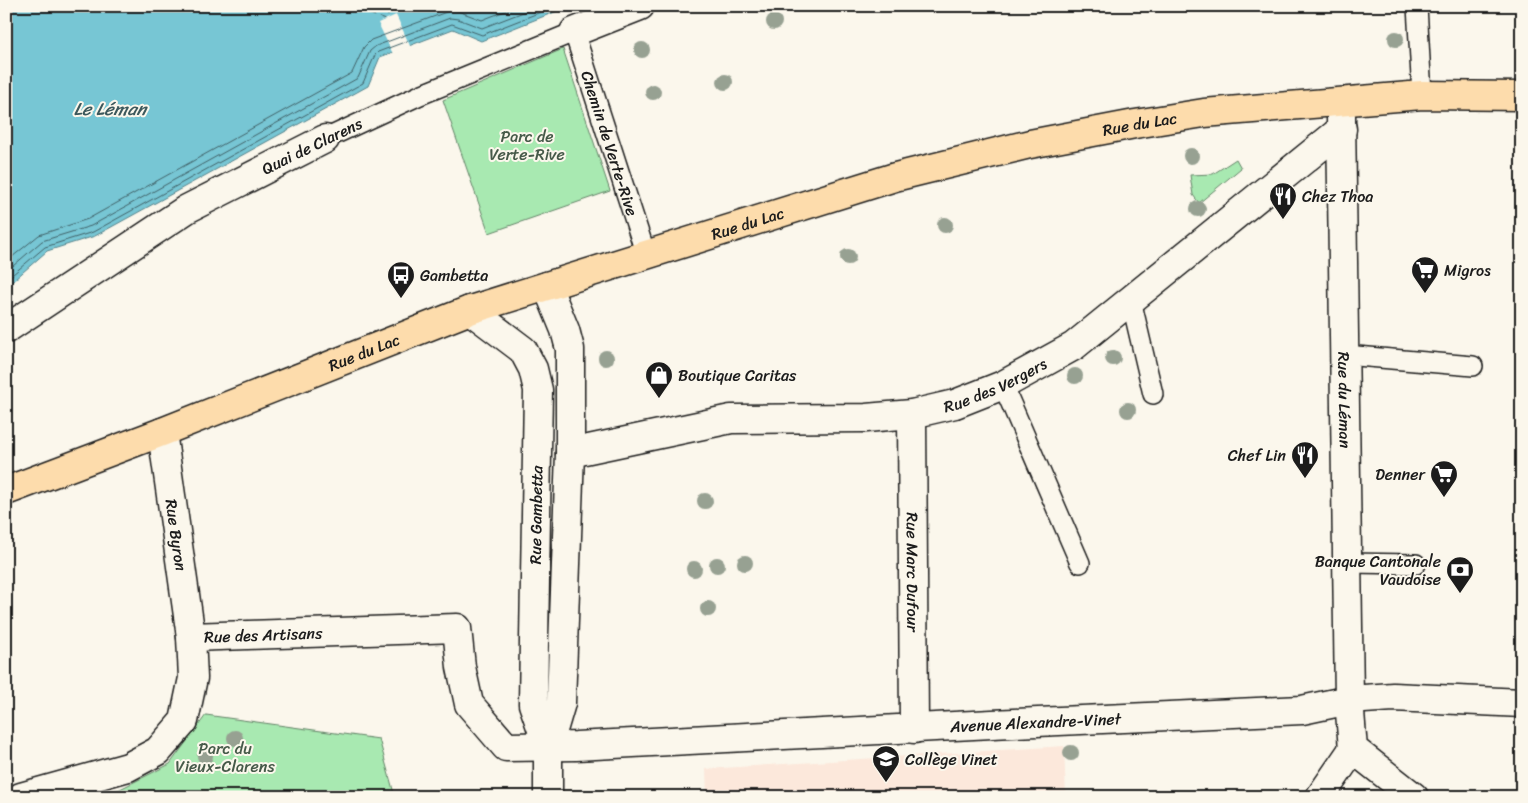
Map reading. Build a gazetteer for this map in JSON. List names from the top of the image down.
{
  "streets": {
    "main road": ["Rue du Lac"],
    "street": [
      "Quai de Clarens",
      "Rue des Vergers",
      "Rue du Léman",
      "Rue Gambetta",
      "Rue Byron",
      "Rue Marc Dufour",
      "Rue des Artisans",
      "Avenue Alexandre-Vinet"
    ],
    "lane": ["Chemin de Verte-Rive"]
  },
  "crossings": [
    ["Rue du Lac", "Chemin de Verte-Rive"],
    ["Rue du Lac", "Rue du Léman"],
    ["Rue du Lac", "Rue Gambetta"],
    ["Rue du Lac", "Rue Byron"],
    ["Chemin de Verte-Rive", "Quai de Clarens"],
    ["Rue des Vergers", "Rue du Léman"],
    ["Rue des Vergers", "Rue Gambetta"],
    ["Rue des Vergers", "Rue Marc Dufour"],
    ["Rue du Léman", "Avenue Alexandre-Vinet"],
    ["Rue Gambetta", "Avenue Alexandre-Vinet"],
    ["Rue Byron", "Rue des Artisans"],
    ["Rue Marc Dufour", "Avenue Alexandre-Vinet"],
    ["Rue des Artisans", "Avenue Alexandre-Vinet"]
  ],
  "water": ["Le Léman"],
  "parks": ["Parc de Verte-Rive", "Parc du Vieux-Clarens"],
  "places": {
    "restaurant": ["Chez Thoa", "Chef Lin"],
    "supermarket": ["Migros", "Denner"],
    "bus stop": ["Gambetta"],
    "shop": ["Boutique Caritas"],
    "bank": ["Banque Cantonale Vaudoise"],
    "school or university": ["Collège Vinet"]
  }
}
